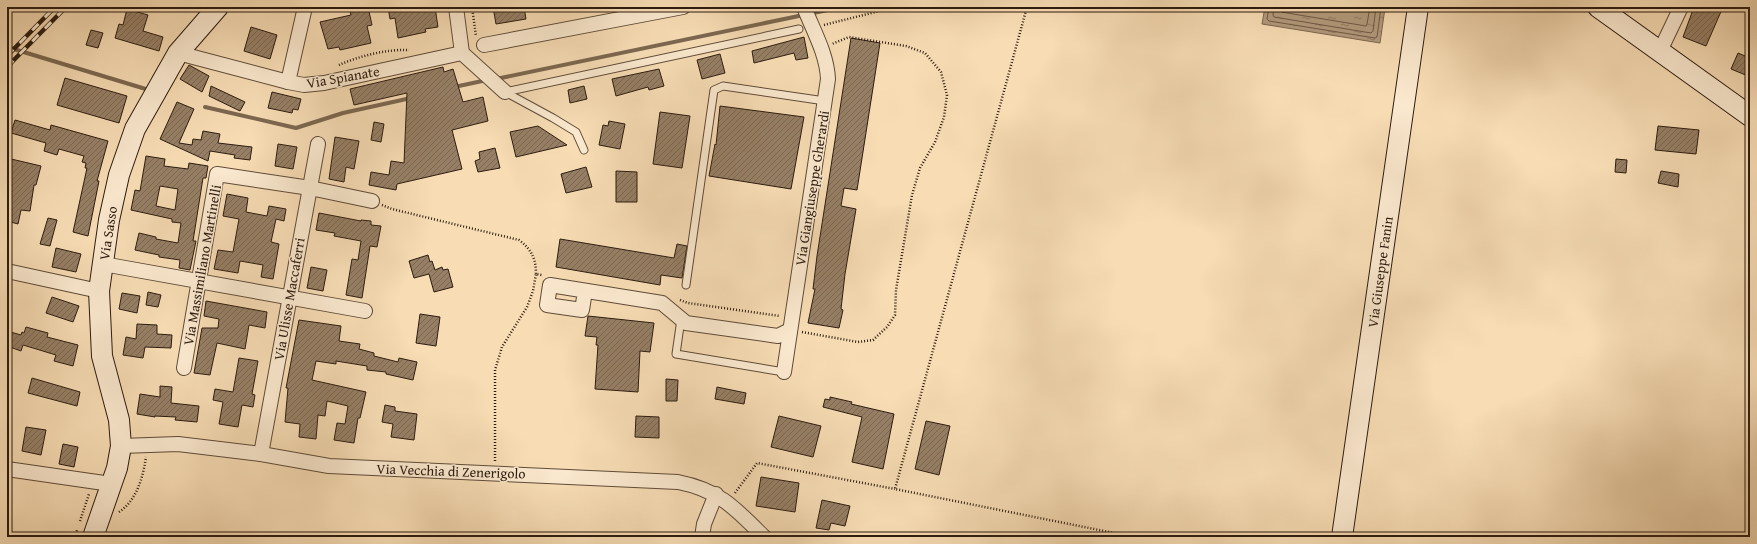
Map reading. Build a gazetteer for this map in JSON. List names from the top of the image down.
{
  "streets": {
    "street": [
      "Via Spianate",
      "Via Giangiuseppe Gherardi",
      "Via Sasso",
      "Via Massimiliano Martinelli",
      "Via Giuseppe Fanin",
      "Via Ulisse Maccaferri",
      "Via Vecchia di Zenerigolo"
    ]
  },
  "crossings": [
    ["Via Spianate", "Via Sasso"],
    ["Via Sasso", "Via Vecchia di Zenerigolo"],
    ["Via Massimiliano Martinelli", "Via Ulisse Maccaferri"],
    ["Via Ulisse Maccaferri", "Via Vecchia di Zenerigolo"]
  ]
}
